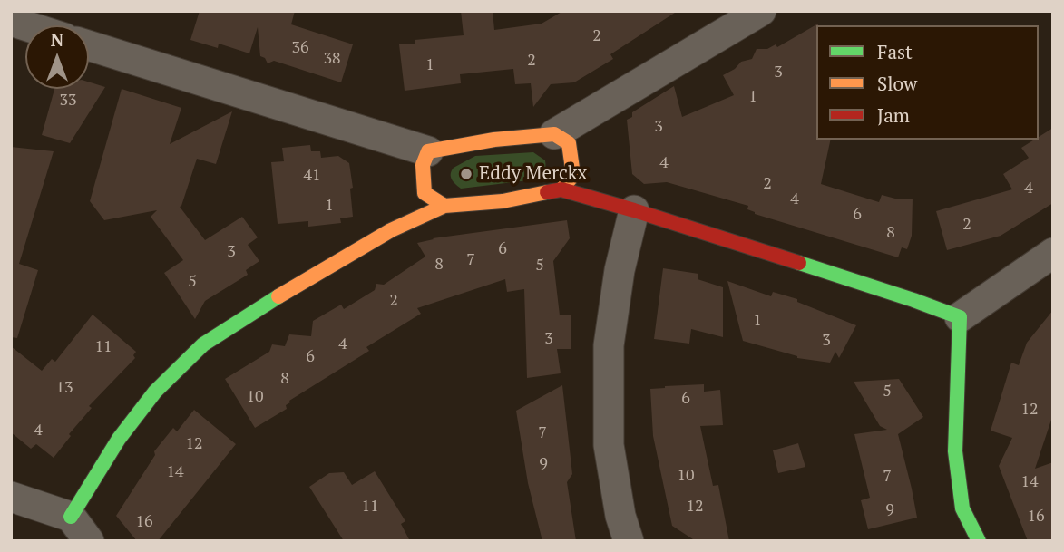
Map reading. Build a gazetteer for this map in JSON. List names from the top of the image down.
{
  "places": ["Eddy Merckx"],
  "house_numbers": [
    "2",
    "36",
    "38",
    "2",
    "1",
    "3",
    "1",
    "33",
    "3",
    "4",
    "41",
    "2",
    "4",
    "4",
    "1",
    "6",
    "2",
    "8",
    "6",
    "3",
    "7",
    "8",
    "5",
    "5",
    "2",
    "1",
    "3",
    "3",
    "4",
    "11",
    "6",
    "8",
    "13",
    "5",
    "10",
    "6",
    "12",
    "4",
    "7",
    "12",
    "9",
    "14",
    "10",
    "7",
    "14",
    "11",
    "12",
    "9",
    "16",
    "16"
  ],
  "legend": ["Fast", "Slow", "Jam"],
  "north": "top"
}
